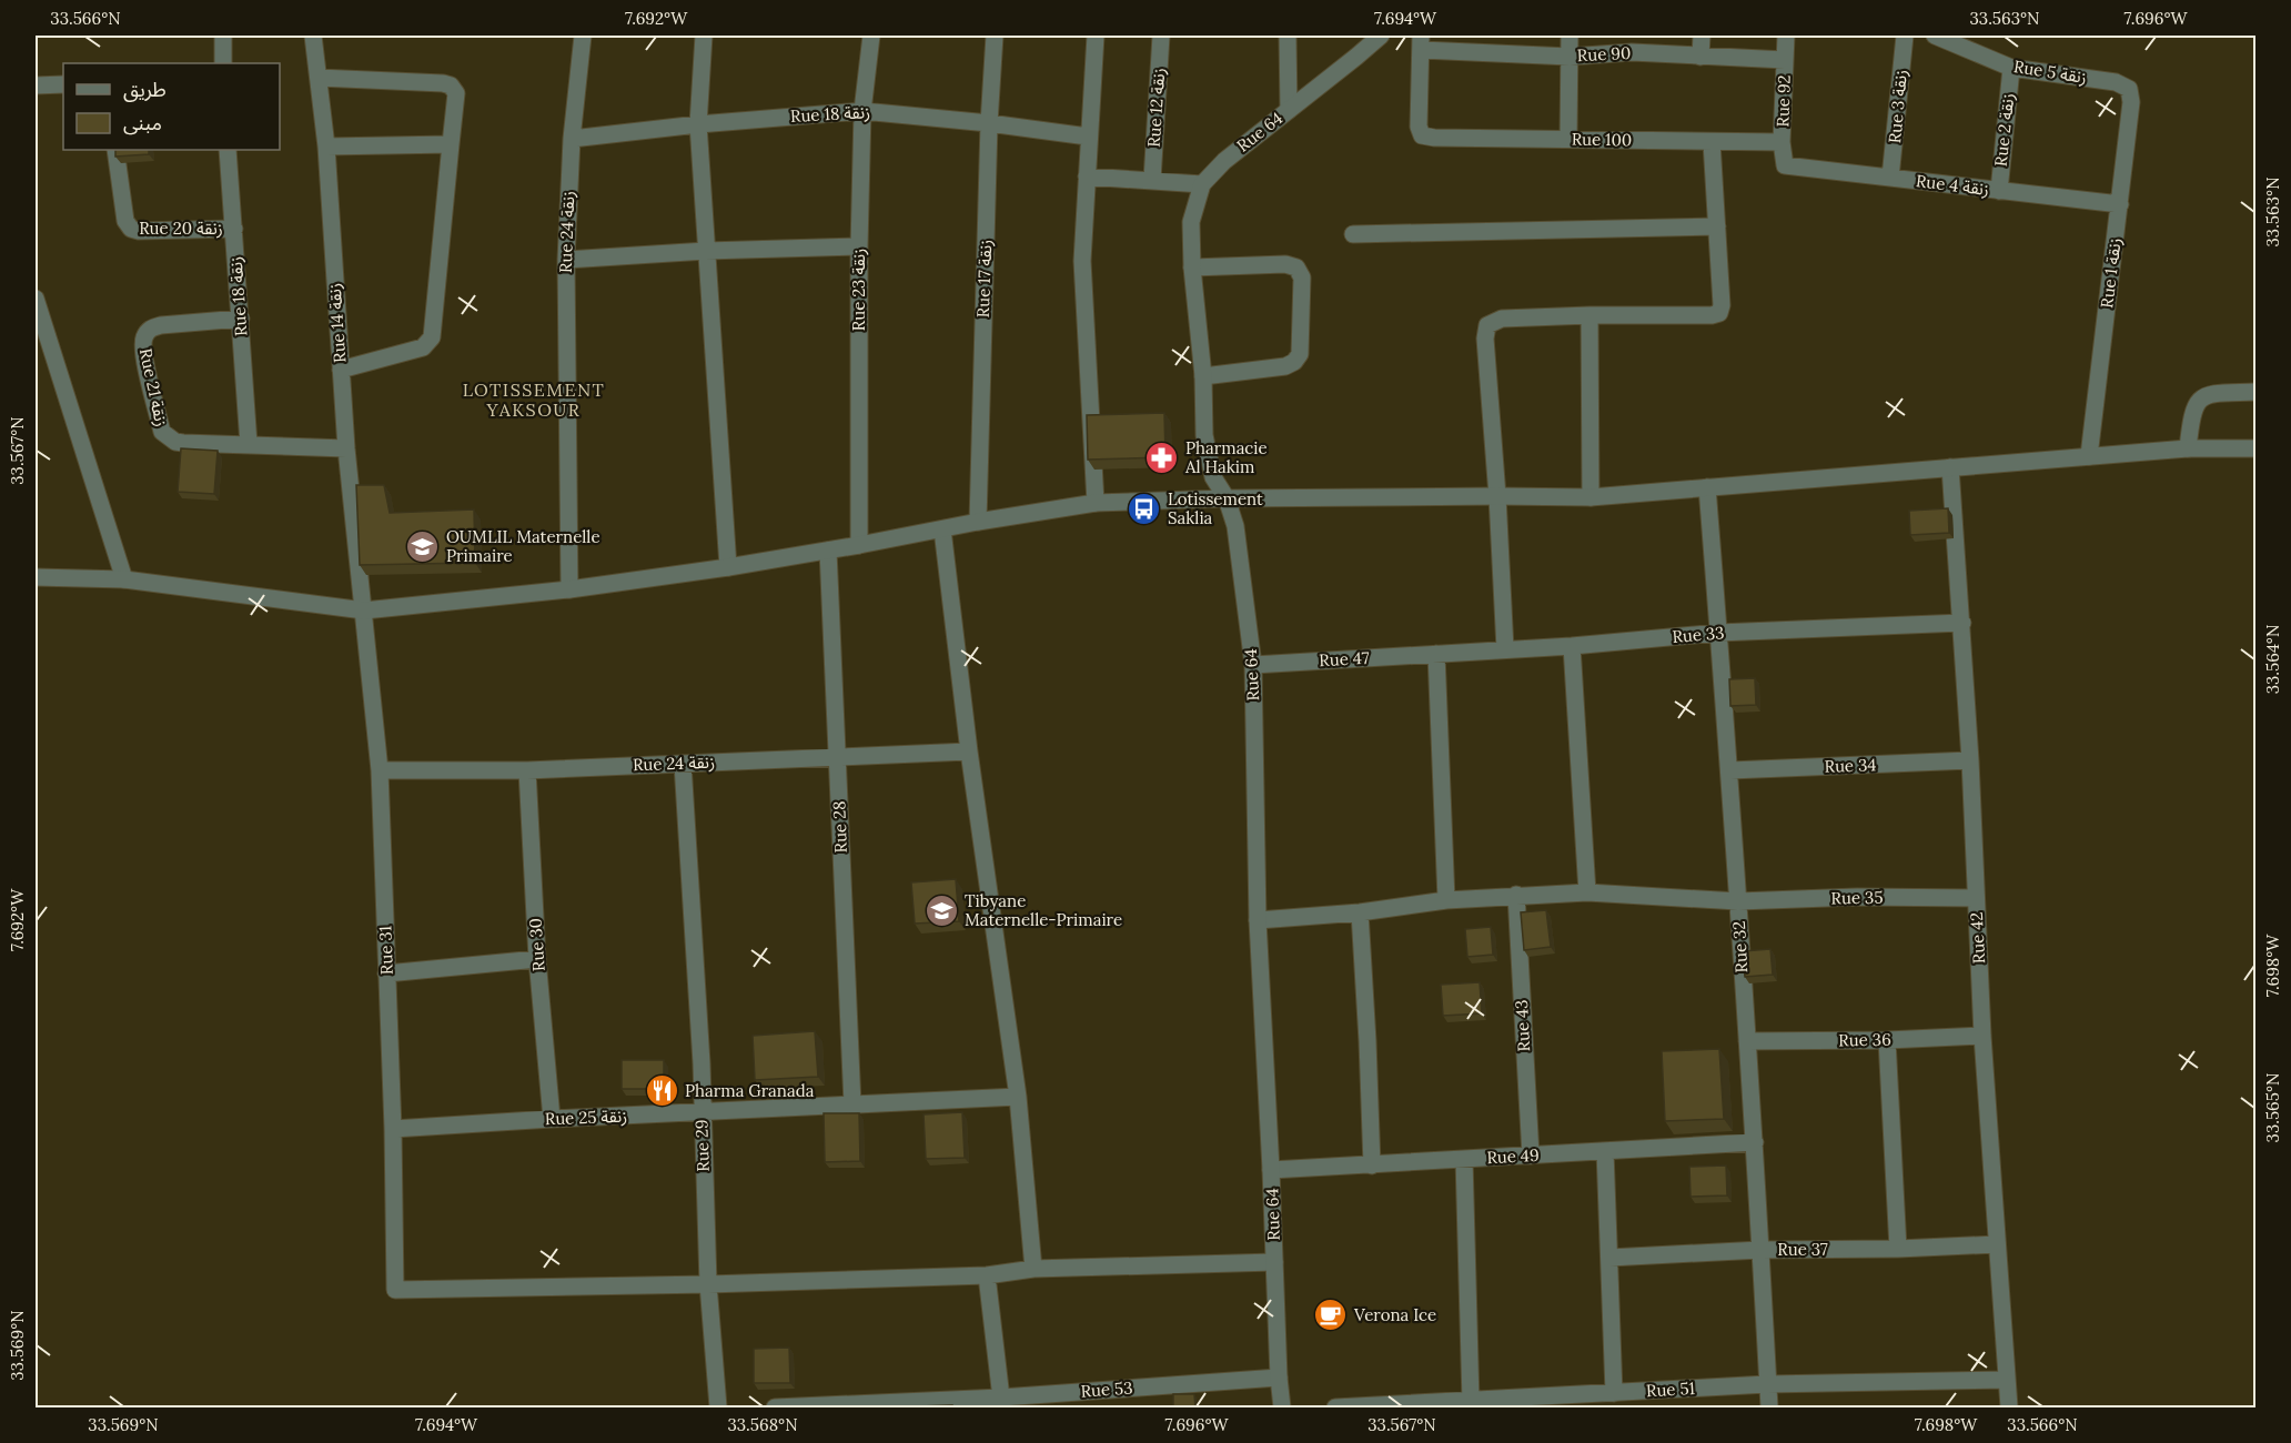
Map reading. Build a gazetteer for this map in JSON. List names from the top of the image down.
{
  "streets": {
    "street": [
      "Rue 90",
      "Rue 5 زنقة",
      "Rue 92",
      "Rue 3 زنقة",
      "Rue 12 زنقة",
      "Rue 18 زنقة",
      "Rue 2 زنقة",
      "Rue 64",
      "Rue 100",
      "Rue 4 زنقة",
      "Rue 20 زنقة",
      "Rue 24 زنقة",
      "Rue 1 زنقة",
      "Rue 17 زنقة",
      "Rue 23 زنقة",
      "Rue 14 زنقة",
      "Rue 21 زنقة",
      "Rue 33",
      "Rue 47",
      "Rue 34",
      "Rue 28",
      "Rue 35",
      "Rue 42",
      "Rue 30",
      "Rue 32",
      "Rue 31",
      "Rue 43",
      "Rue 36",
      "Rue 25 زنقة",
      "Rue 29",
      "Rue 49",
      "Rue 37",
      "Rue 53",
      "Rue 51"
    ]
  },
  "crossings": [
    ["Rue 90", "Rue 92"],
    ["Rue 90", "Rue 100"],
    ["Rue 5 زنقة", "Rue 2 زنقة"],
    ["Rue 5 زنقة", "Rue 1 زنقة"],
    ["Rue 92", "Rue 100"],
    ["Rue 92", "Rue 4 زنقة"],
    ["Rue 3 زنقة", "Rue 4 زنقة"],
    ["Rue 18 زنقة", "Rue 20 زنقة"],
    ["Rue 18 زنقة", "Rue 24 زنقة"],
    ["Rue 18 زنقة", "Rue 17 زنقة"],
    ["Rue 18 زنقة", "Rue 23 زنقة"],
    ["Rue 18 زنقة", "Rue 21 زنقة"],
    ["Rue 2 زنقة", "Rue 4 زنقة"],
    ["Rue 64", "Rue 47"],
    ["Rue 64", "Rue 35"],
    ["Rue 64", "Rue 49"],
    ["Rue 64", "Rue 53"],
    ["Rue 4 زنقة", "Rue 1 زنقة"],
    ["Rue 24 زنقة", "Rue 28"],
    ["Rue 24 زنقة", "Rue 30"],
    ["Rue 24 زنقة", "Rue 31"],
    ["Rue 24 زنقة", "Rue 29"],
    ["Rue 14 زنقة", "Rue 21 زنقة"],
    ["Rue 14 زنقة", "Rue 31"],
    ["Rue 33", "Rue 47"],
    ["Rue 33", "Rue 42"],
    ["Rue 33", "Rue 32"],
    ["Rue 34", "Rue 42"],
    ["Rue 34", "Rue 32"],
    ["Rue 28", "Rue 25 زنقة"],
    ["Rue 35", "Rue 42"],
    ["Rue 35", "Rue 32"],
    ["Rue 35", "Rue 43"],
    ["Rue 42", "Rue 36"],
    ["Rue 42", "Rue 37"],
    ["Rue 42", "Rue 51"],
    ["Rue 30", "Rue 25 زنقة"],
    ["Rue 32", "Rue 36"],
    ["Rue 32", "Rue 49"],
    ["Rue 32", "Rue 37"],
    ["Rue 32", "Rue 51"],
    ["Rue 31", "Rue 25 زنقة"],
    ["Rue 31", "Rue 29"],
    ["Rue 43", "Rue 49"],
    ["Rue 25 زنقة", "Rue 29"]
  ],
  "districts": ["LOTISSEMENT YAKSOUR"],
  "places": {
    "pharmacy": ["Pharmacie Al Hakim"],
    "bus stop": ["Lotissement Saklia"],
    "school or university": ["OUMLIL Maternelle Primaire", "Tibyane Maternelle-Primaire"],
    "restaurant": ["Pharma Granada"],
    "cafe": ["Verona Ice"]
  },
  "legend": ["طريق", "مبنى"],
  "coordinates": [
    "33.566°N",
    "7.692°W",
    "7.694°W",
    "33.563°N",
    "7.696°W",
    "33.567°N",
    "33.564°N",
    "7.698°W",
    "33.565°N",
    "33.569°N",
    "33.568°N"
  ]
}
